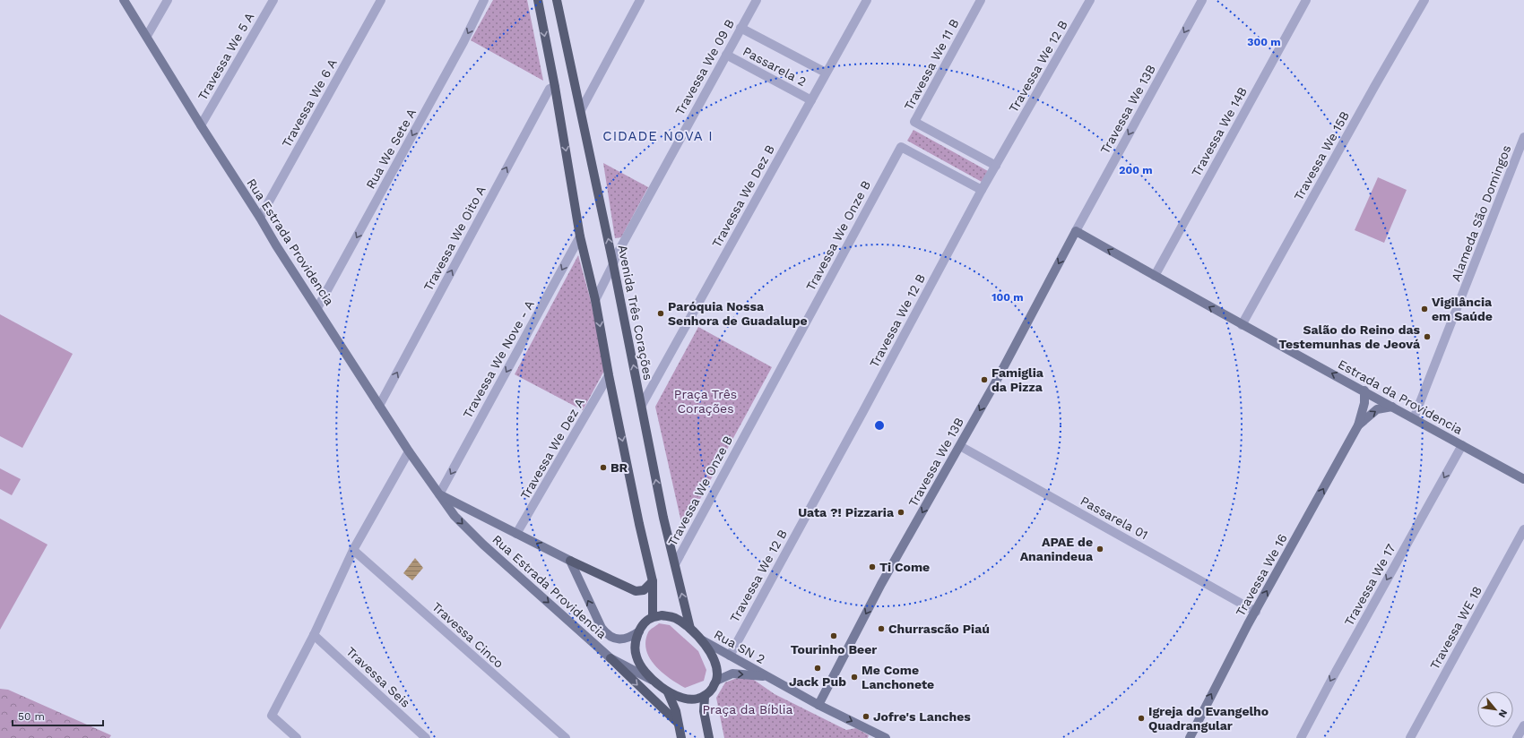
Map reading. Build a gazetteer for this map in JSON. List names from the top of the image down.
{
  "streets": {
    "main road": [
      "Travessa We 13B",
      "Rua Estrada Providencia",
      "Avenida Três Corações",
      "Estrada da Providencia",
      "Travessa We 16",
      "Rua SN 2"
    ],
    "street": [
      "Travessa We 5 A",
      "Travessa We 11 B",
      "Passarela 2",
      "Travessa We 12 B",
      "Travessa We 09 B",
      "Travessa We 6 A",
      "Travessa We 14B",
      "Rua We Sete A",
      "Travessa We 15B",
      "Travessa We Dez B",
      "Alameda São Domingos",
      "Travessa We Onze B",
      "Travessa We Oito A",
      "Travessa We Nove - A",
      "Travessa We Dez A",
      "Passarela 01",
      "Travessa We 17",
      "Travessa WE 18",
      "Travessa Cinco",
      "Travessa Seis"
    ]
  },
  "crossings": [
    ["Travessa We 5 A", "Rua Estrada Providencia"],
    ["Travessa We 11 B", "Travessa We 12 B"],
    ["Passarela 2", "Travessa We 09 B"],
    ["Passarela 2", "Travessa We Dez B"],
    ["Travessa We 12 B", "Travessa We Onze B"],
    ["Travessa We 12 B", "Rua SN 2"],
    ["Travessa We 09 B", "Avenida Três Corações"],
    ["Travessa We 6 A", "Rua Estrada Providencia"],
    ["Travessa We 13B", "Estrada da Providencia"],
    ["Travessa We 13B", "Passarela 01"],
    ["Travessa We 13B", "Rua SN 2"],
    ["Travessa We 14B", "Estrada da Providencia"],
    ["Rua We Sete A", "Rua Estrada Providencia"],
    ["Travessa We 15B", "Estrada da Providencia"],
    ["Travessa We Dez B", "Avenida Três Corações"],
    ["Alameda São Domingos", "Estrada da Providencia"],
    ["Travessa We Onze B", "Avenida Três Corações"],
    ["Travessa We Oito A", "Rua Estrada Providencia"],
    ["Rua Estrada Providencia", "Avenida Três Corações"],
    ["Rua Estrada Providencia", "Travessa We Nove - A"],
    ["Rua Estrada Providencia", "Travessa We Dez A"],
    ["Rua Estrada Providencia", "Rua SN 2"],
    ["Avenida Três Corações", "Rua SN 2"],
    ["Estrada da Providencia", "Travessa We 17"],
    ["Passarela 01", "Travessa We 16"]
  ],
  "one_way": [
    "Travessa We 13B",
    "Rua We Sete A",
    "Travessa We Oito A",
    "Travessa We Nove - A",
    "Estrada da Providencia",
    "Travessa We 16",
    "Travessa We 17"
  ],
  "districts": ["CIDADE NOVA I"],
  "parks": ["Praça Três Corações", "Praça da Bíblia"],
  "places": [
    "Vigilância em Saúde",
    "Paróquia Nossa Senhora de Guadalupe",
    "Salão do Reino das Testemunhas de Jeová",
    "Famiglia da Pizza",
    "BR",
    "Uata ?! Pizzaria",
    "APAE de Ananindeua",
    "Ti Come",
    "Churrascão Piaú",
    "Tourinho Beer",
    "Jack Pub",
    "Me Come Lanchonete",
    "Jofre's Lanches",
    "Igreja do Evangelho Quadrangular"
  ],
  "scale_bar": "50 m",
  "north": "bottom right",
  "rings": ["300 m", "200 m", "100 m"]
}
